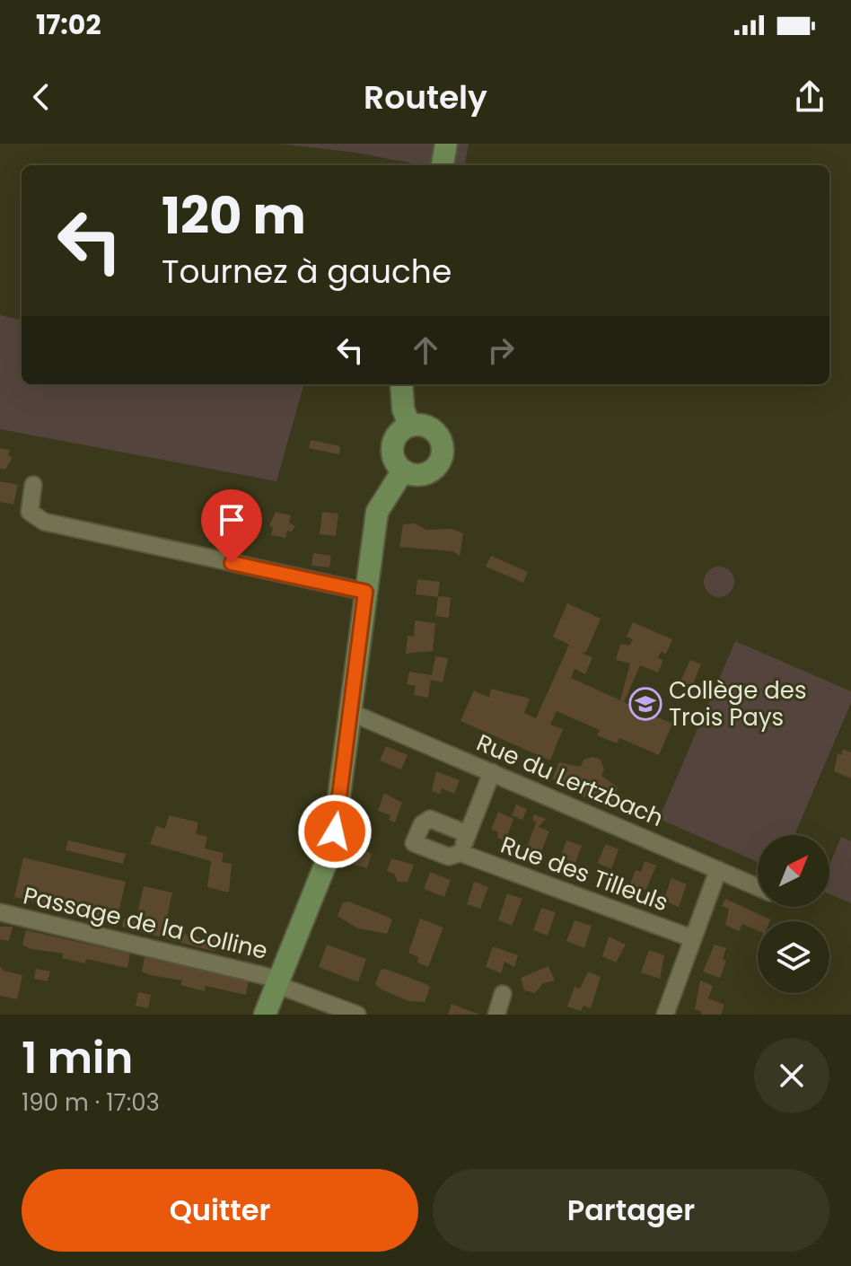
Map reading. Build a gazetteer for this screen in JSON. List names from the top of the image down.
{
  "streets": {
    "street": ["Rue du Lertzbach", "Rue des Tilleuls", "Passage de la Colline"]
  },
  "places": {
    "school or university": ["Collège des Trois Pays"]
  },
  "north": "top right",
  "page": {
    "status": "17:02",
    "header": "Routely",
    "turn": ["120 m", "Tournez à gauche"],
    "heading": ["1 min", "190 m · 17:03"],
    "buttons": ["Quitter", "Partager"]
  }
}
